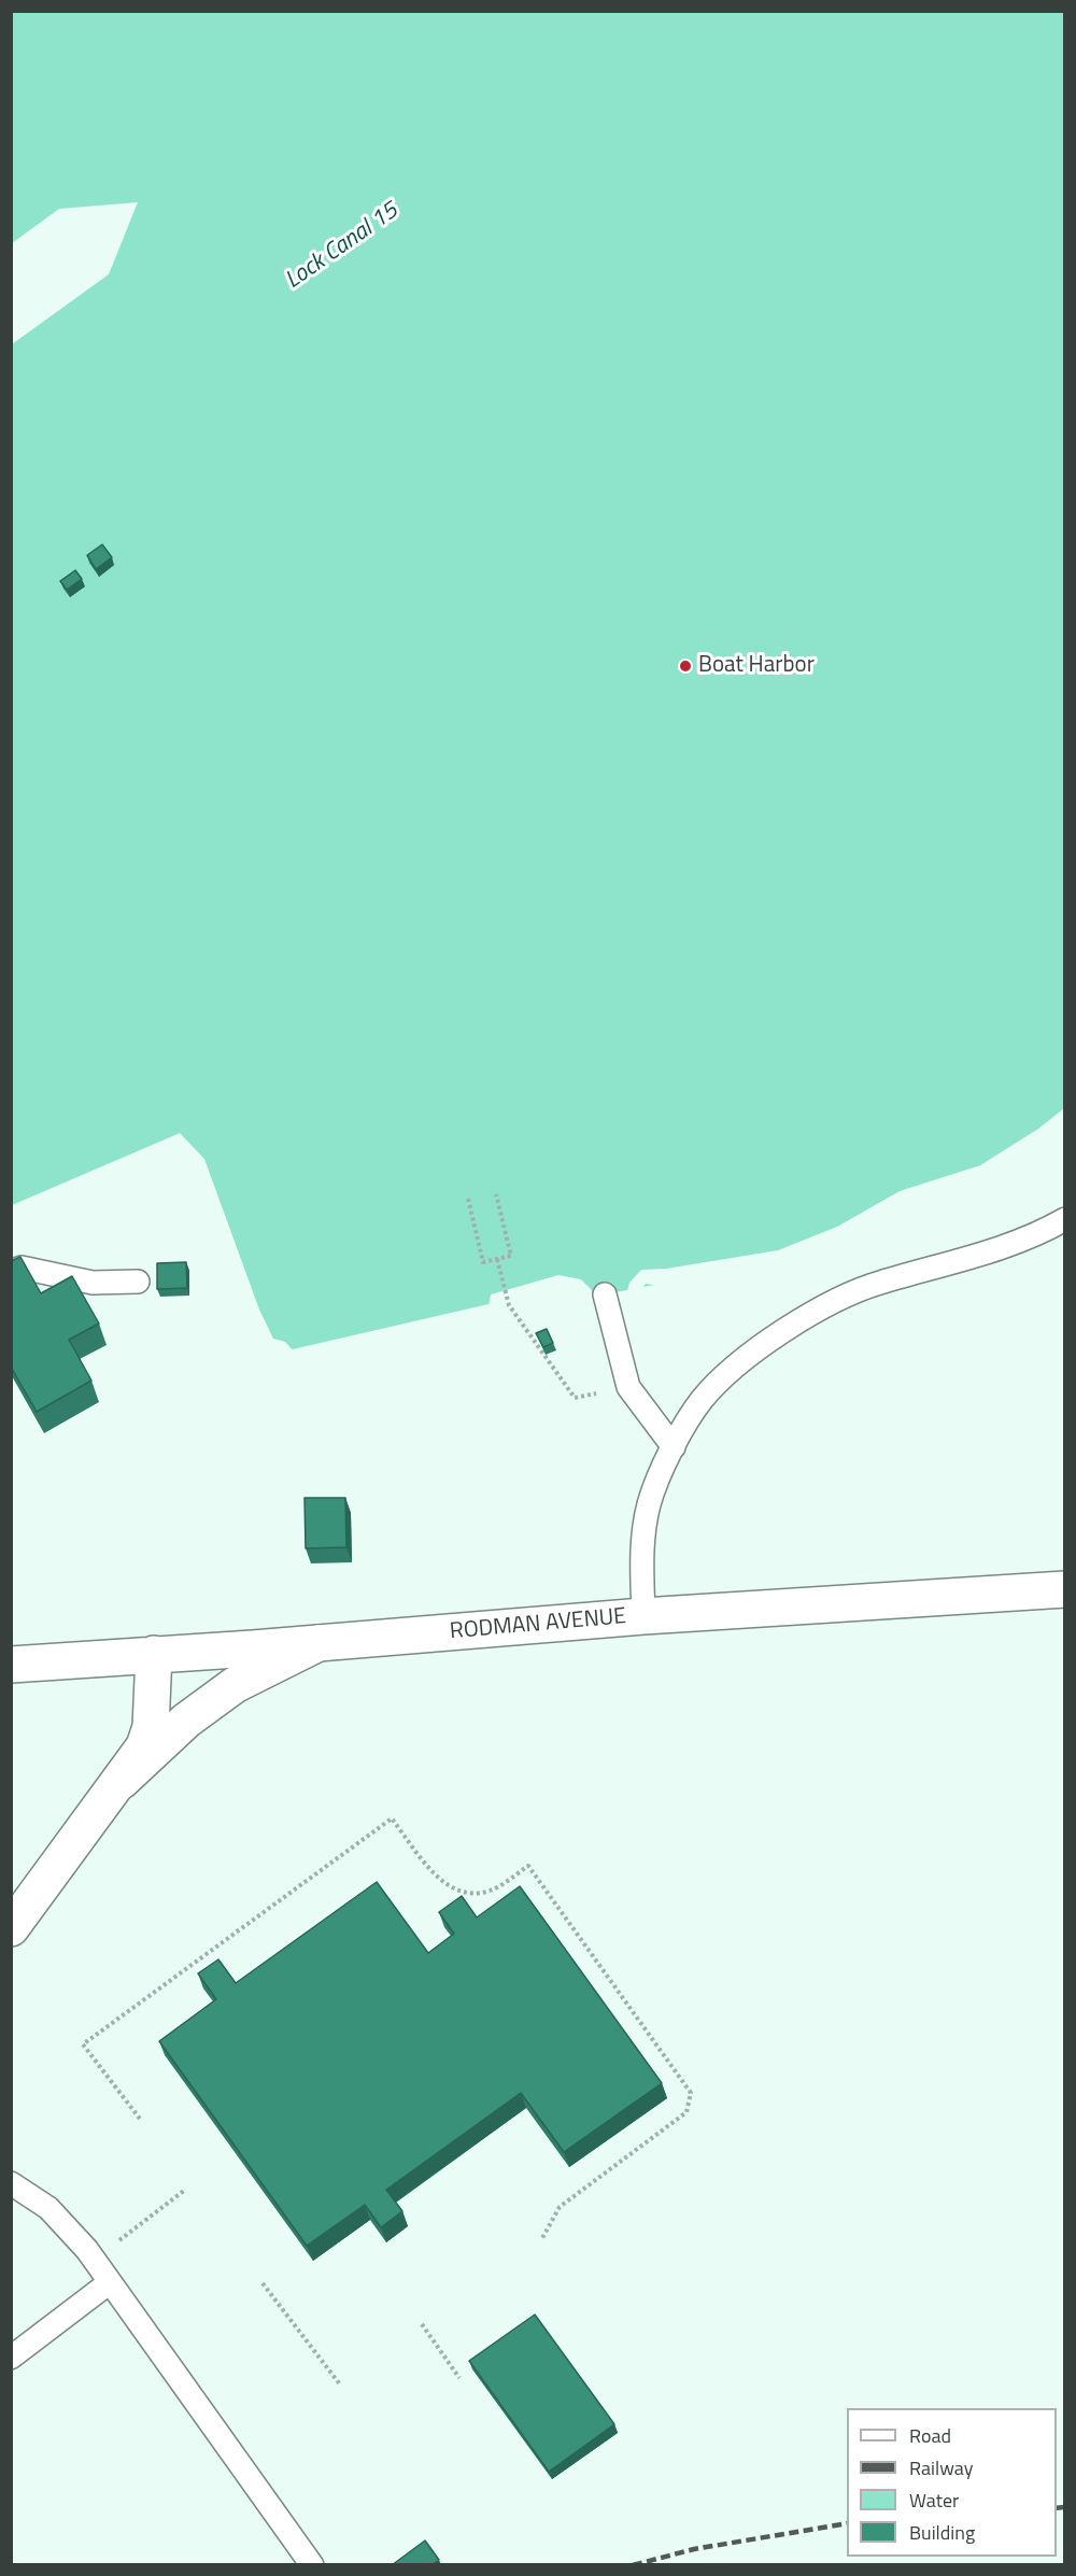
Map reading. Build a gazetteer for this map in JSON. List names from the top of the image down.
{
  "streets": {
    "street": ["RODMAN AVENUE"]
  },
  "water": ["Lock Canal 15"],
  "places": ["Boat Harbor"],
  "legend": [
    "Road",
    "Railway",
    "Water",
    "Building"
  ]
}
